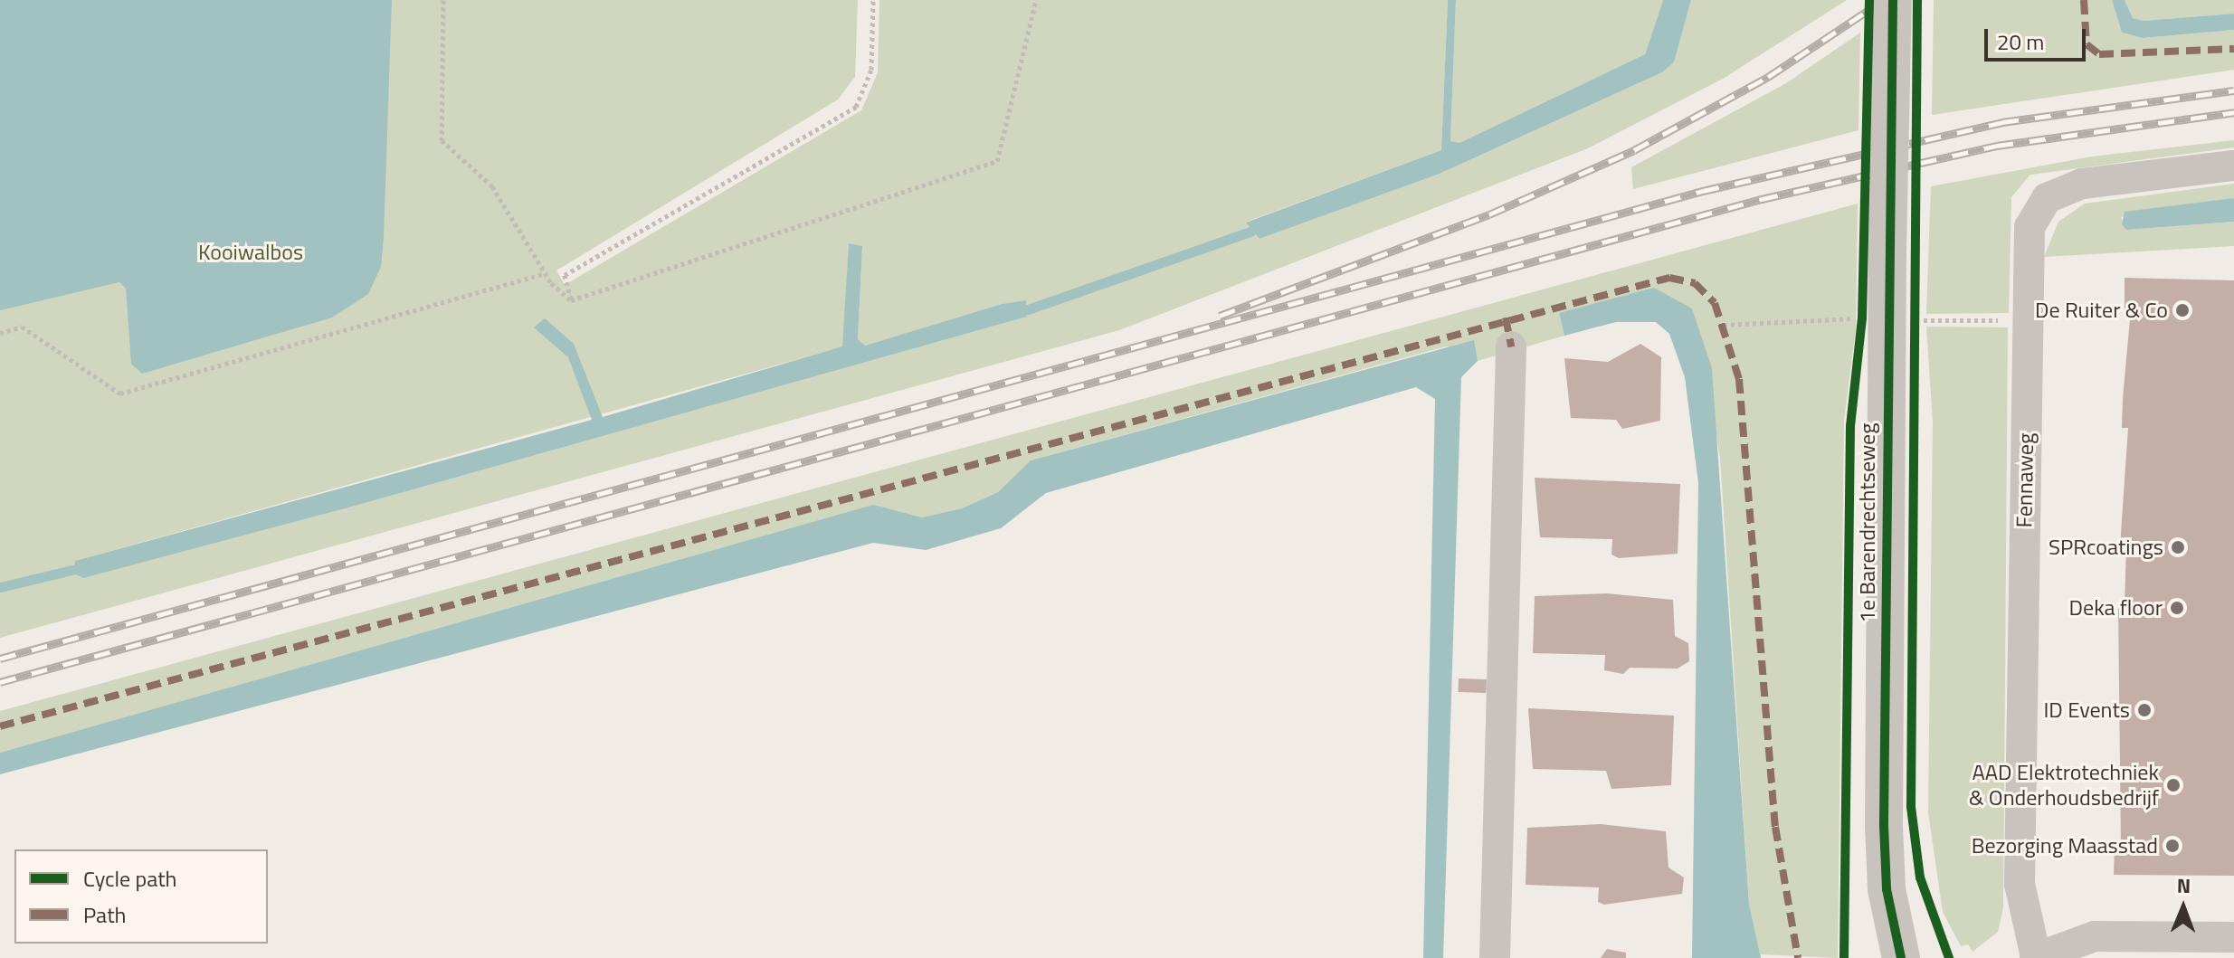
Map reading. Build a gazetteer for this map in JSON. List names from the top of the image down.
{
  "streets": {
    "street": ["Fennaweg", "1e Barendrechtseweg"]
  },
  "parks": ["Kooiwalbos"],
  "places": [
    "De Ruiter & Co",
    "SPRcoatings",
    "Deka floor",
    "ID Events",
    "AAD Elektrotechniek & Onderhoudsbedrijf",
    "Bezorging Maasstad"
  ],
  "legend": ["Cycle path", "Path"],
  "scale_bar": "20 m",
  "north": "top"
}
